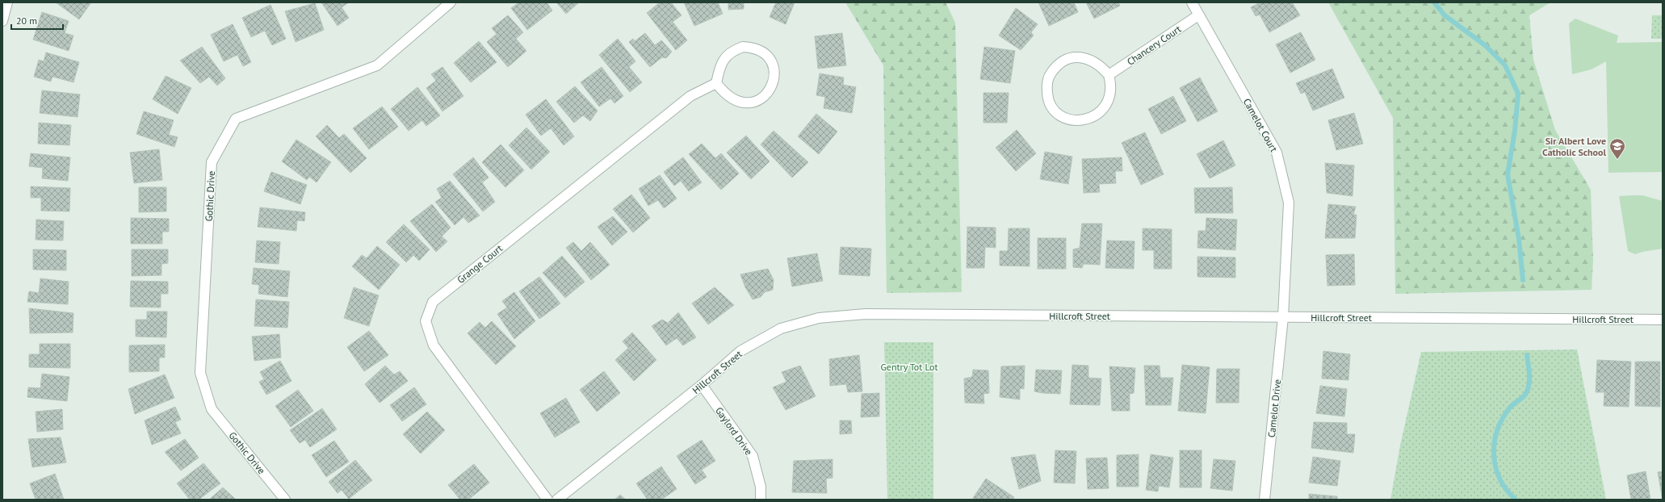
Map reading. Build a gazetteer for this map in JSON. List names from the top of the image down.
{
  "streets": {
    "street": [
      "Chancery Court",
      "Camelot Court",
      "Gothic Drive",
      "Grange Court",
      "Hillcroft Street",
      "Camelot Drive",
      "Gaylord Drive"
    ]
  },
  "crossings": [
    ["Chancery Court", "Camelot Court"],
    ["Camelot Court", "Hillcroft Street"],
    ["Camelot Court", "Camelot Drive"],
    ["Hillcroft Street", "Camelot Drive"],
    ["Hillcroft Street", "Gaylord Drive"]
  ],
  "parks": ["Gentry Tot Lot"],
  "places": {
    "school or university": ["Sir Albert Love Catholic School"]
  },
  "scale_bar": "20 m"
}
